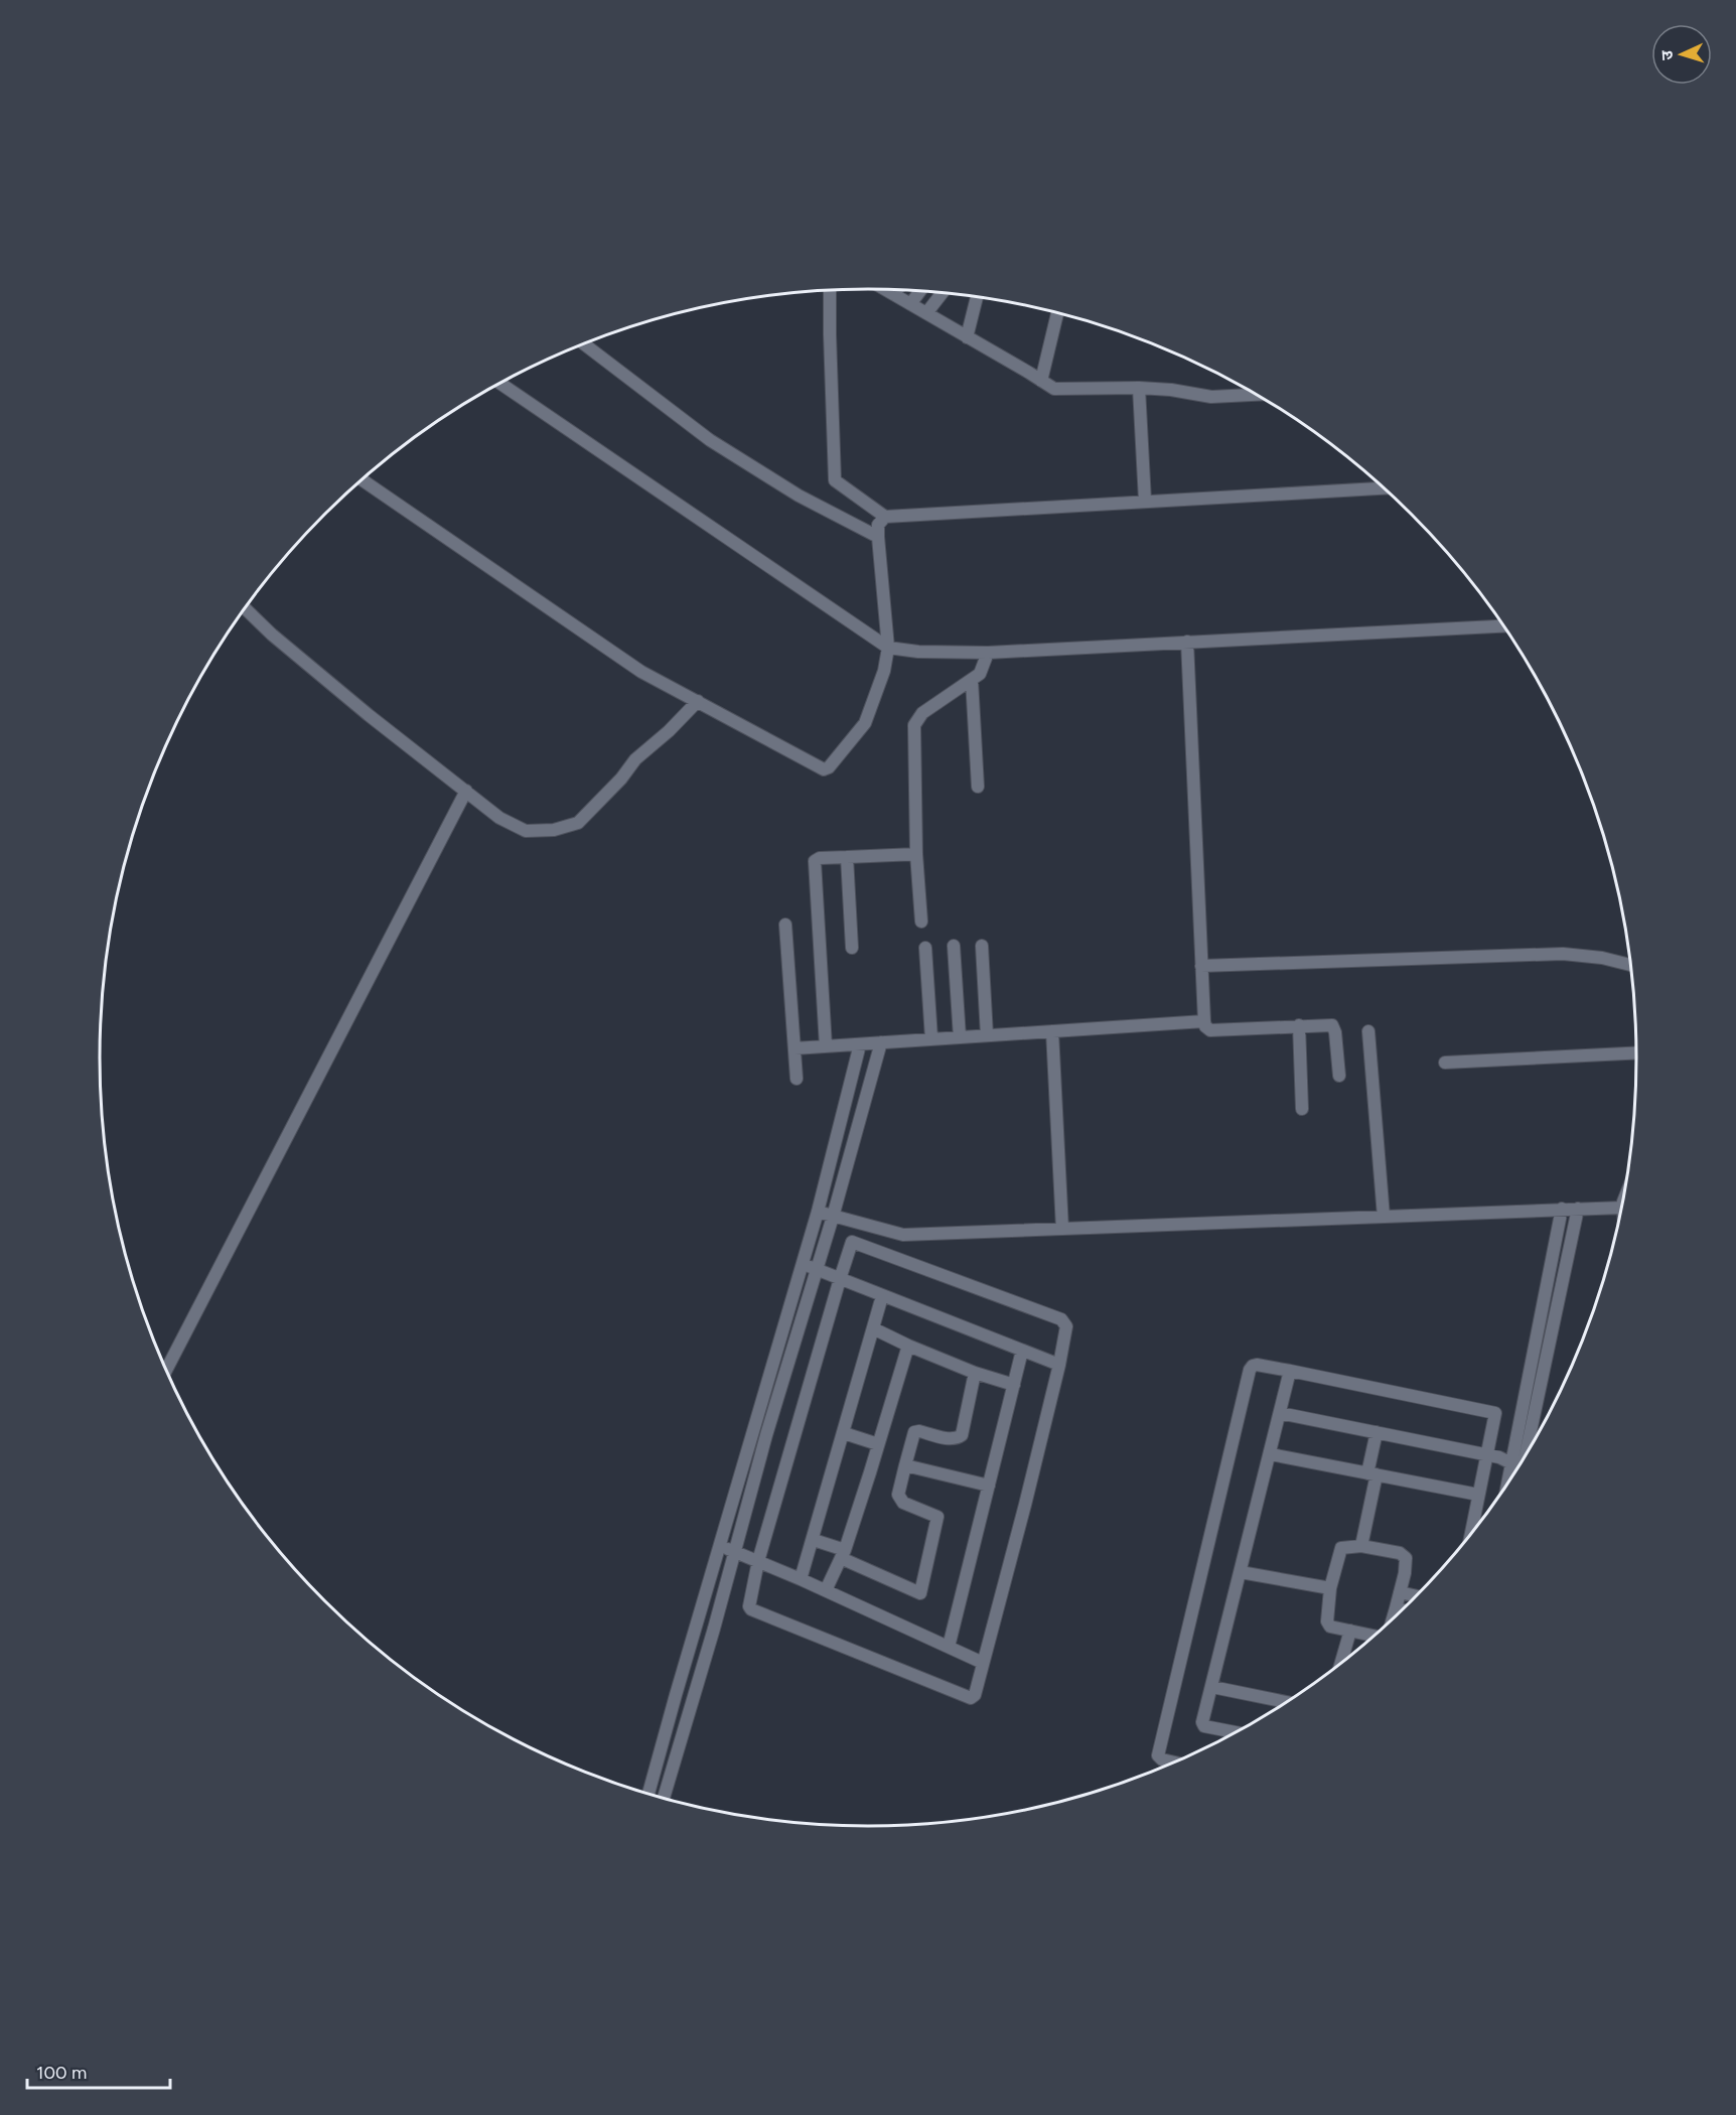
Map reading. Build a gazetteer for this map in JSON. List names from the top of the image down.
{
  "scale_bar": "100 m",
  "north": "left"
}
